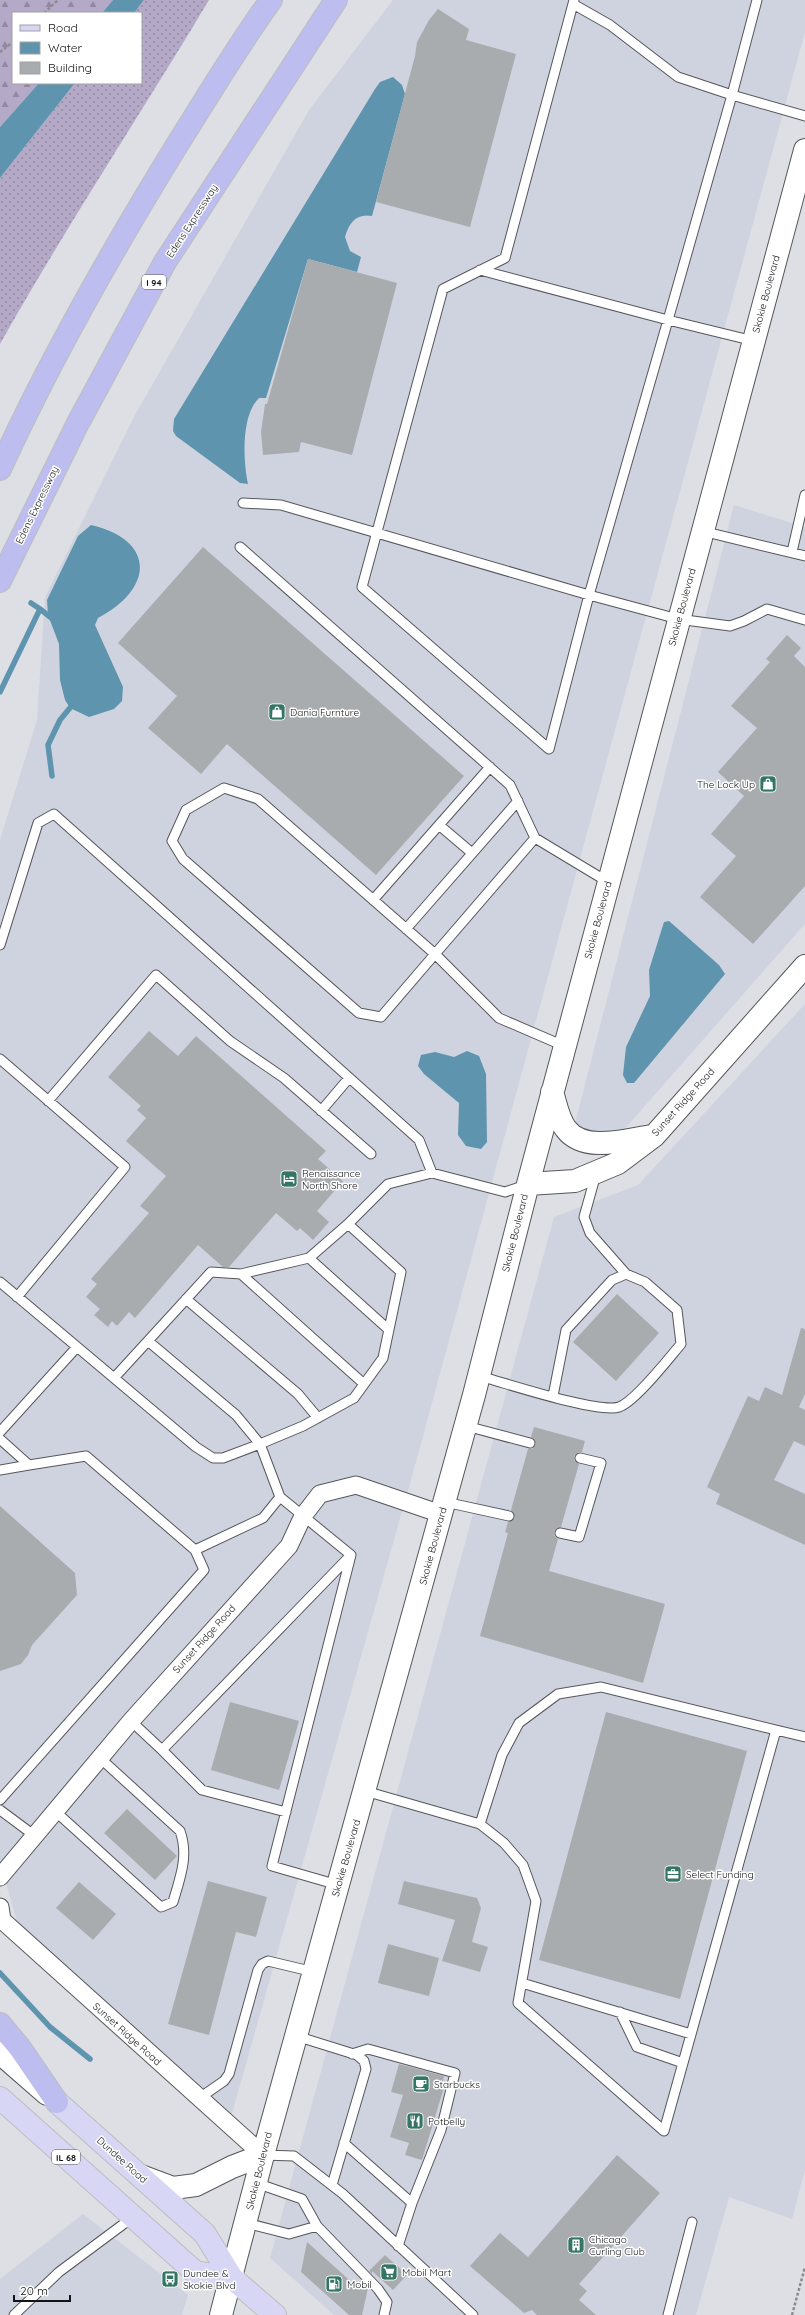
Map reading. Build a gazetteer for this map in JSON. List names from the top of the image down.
{
  "streets": {
    "highway": ["Edens Expressway", "I 94"],
    "main road": [
      "Skokie Boulevard",
      "Sunset Ridge Road",
      "IL 68",
      "Dundee Road"
    ]
  },
  "crossings": [
    ["Skokie Boulevard", "Sunset Ridge Road"],
    ["Skokie Boulevard", "IL 68"],
    ["Skokie Boulevard", "Dundee Road"],
    ["IL 68", "Dundee Road"]
  ],
  "places": {
    "shop": ["Dania Furnture", "The Lock Up"],
    "hotel": ["Renaissance North Shore"],
    "office": ["Select Funding"],
    "cafe": ["Starbucks"],
    "restaurant": ["Potbelly"],
    "building": ["Chicago Curling Club"],
    "supermarket": ["Mobil Mart"],
    "bus stop": ["Dundee & Skokie Blvd"],
    "fuel station": ["Mobil"]
  },
  "legend": ["Road", "Water", "Building"],
  "scale_bar": "20 m"
}
